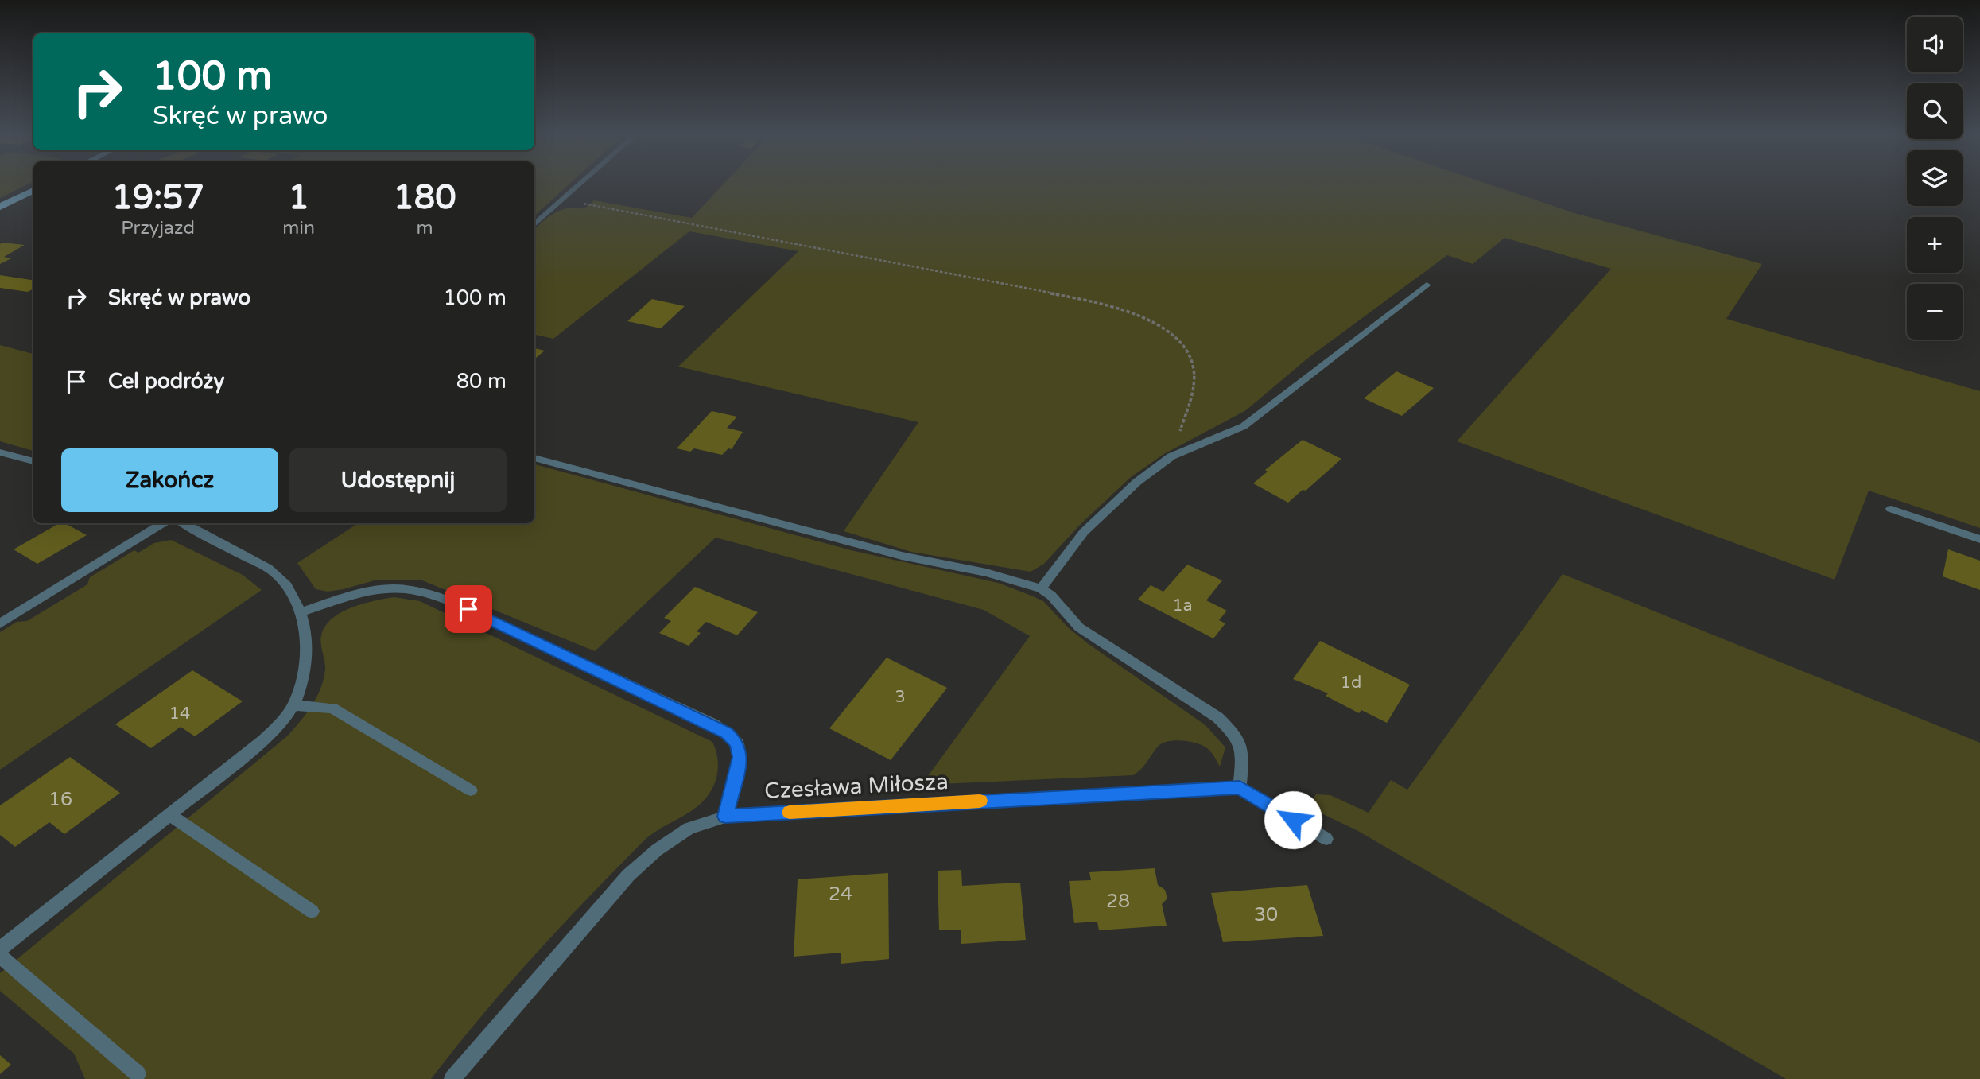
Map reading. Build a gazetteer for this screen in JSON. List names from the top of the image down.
{
  "streets": {
    "street": ["Czesława Miłosza"]
  },
  "house_numbers": [
    "1a",
    "1d",
    "3",
    "14",
    "16",
    "24",
    "28",
    "30"
  ],
  "page": {
    "map_buttons": ["+", "−"],
    "turn": ["100 m", "Skręć w prawo"],
    "eta": [
      "19:57",
      "Przyjazd",
      "1",
      "min",
      "180",
      "m"
    ],
    "list": [
      {
        "name": "Skręć w prawo",
        "value": "100 m"
      },
      {
        "name": "Cel podróży",
        "value": "80 m"
      }
    ],
    "buttons": ["Zakończ", "Udostępnij"]
  }
}
